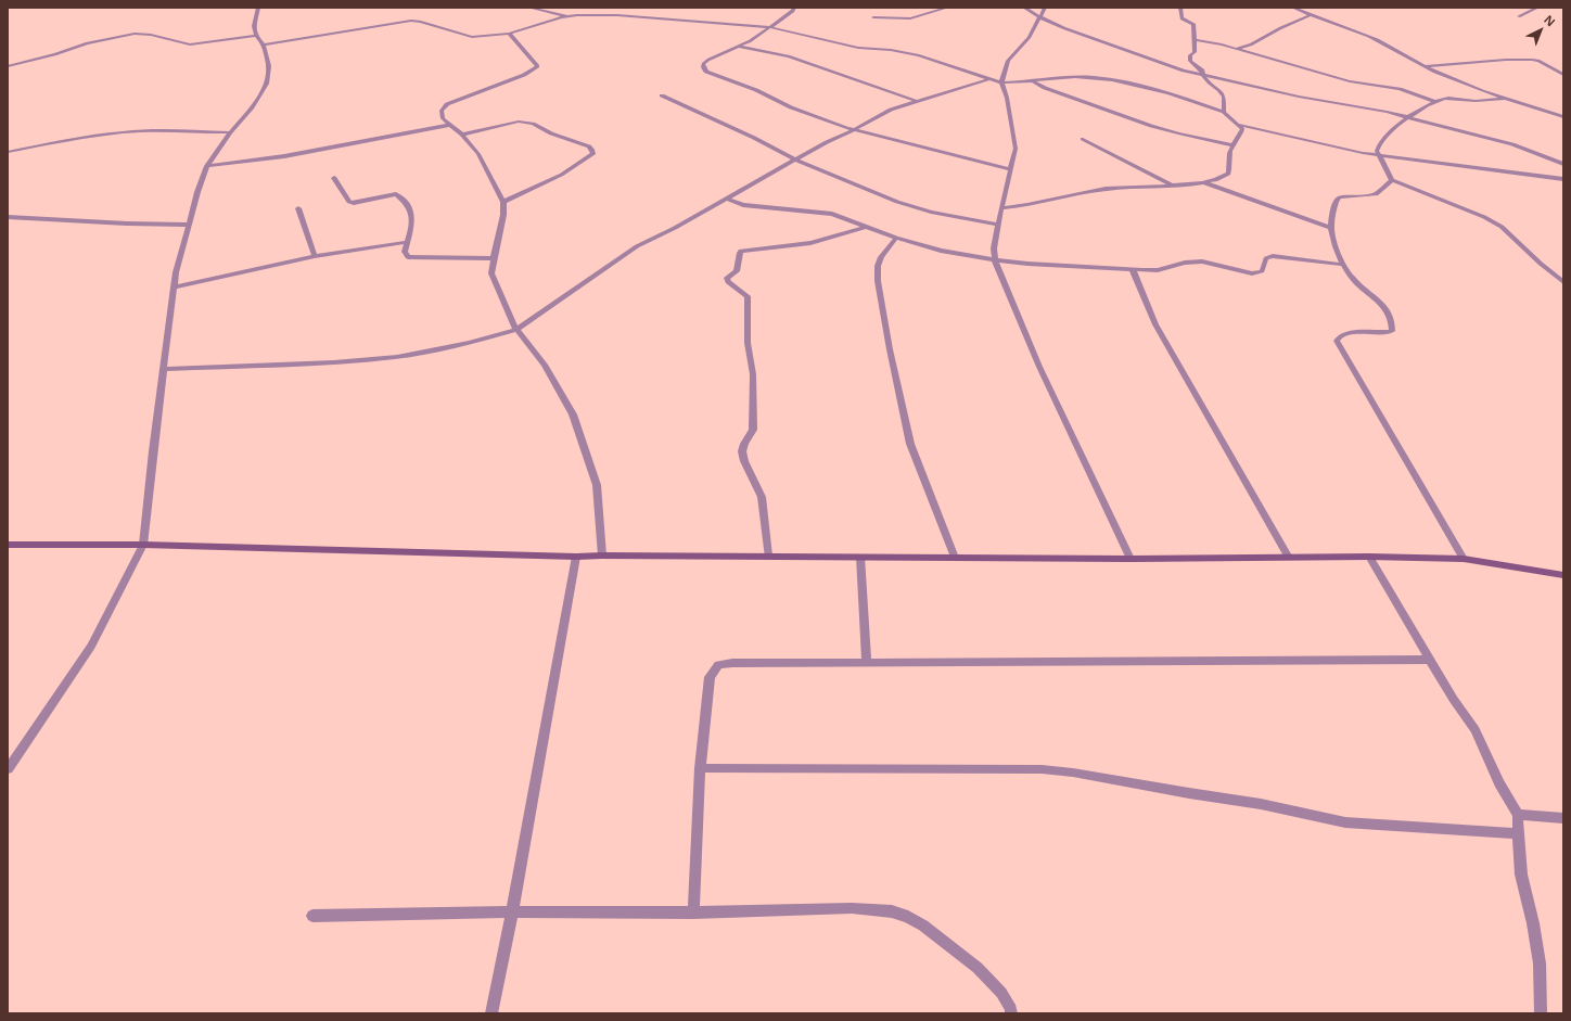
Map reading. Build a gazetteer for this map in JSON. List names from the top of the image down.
{
  "north": "top right"
}
